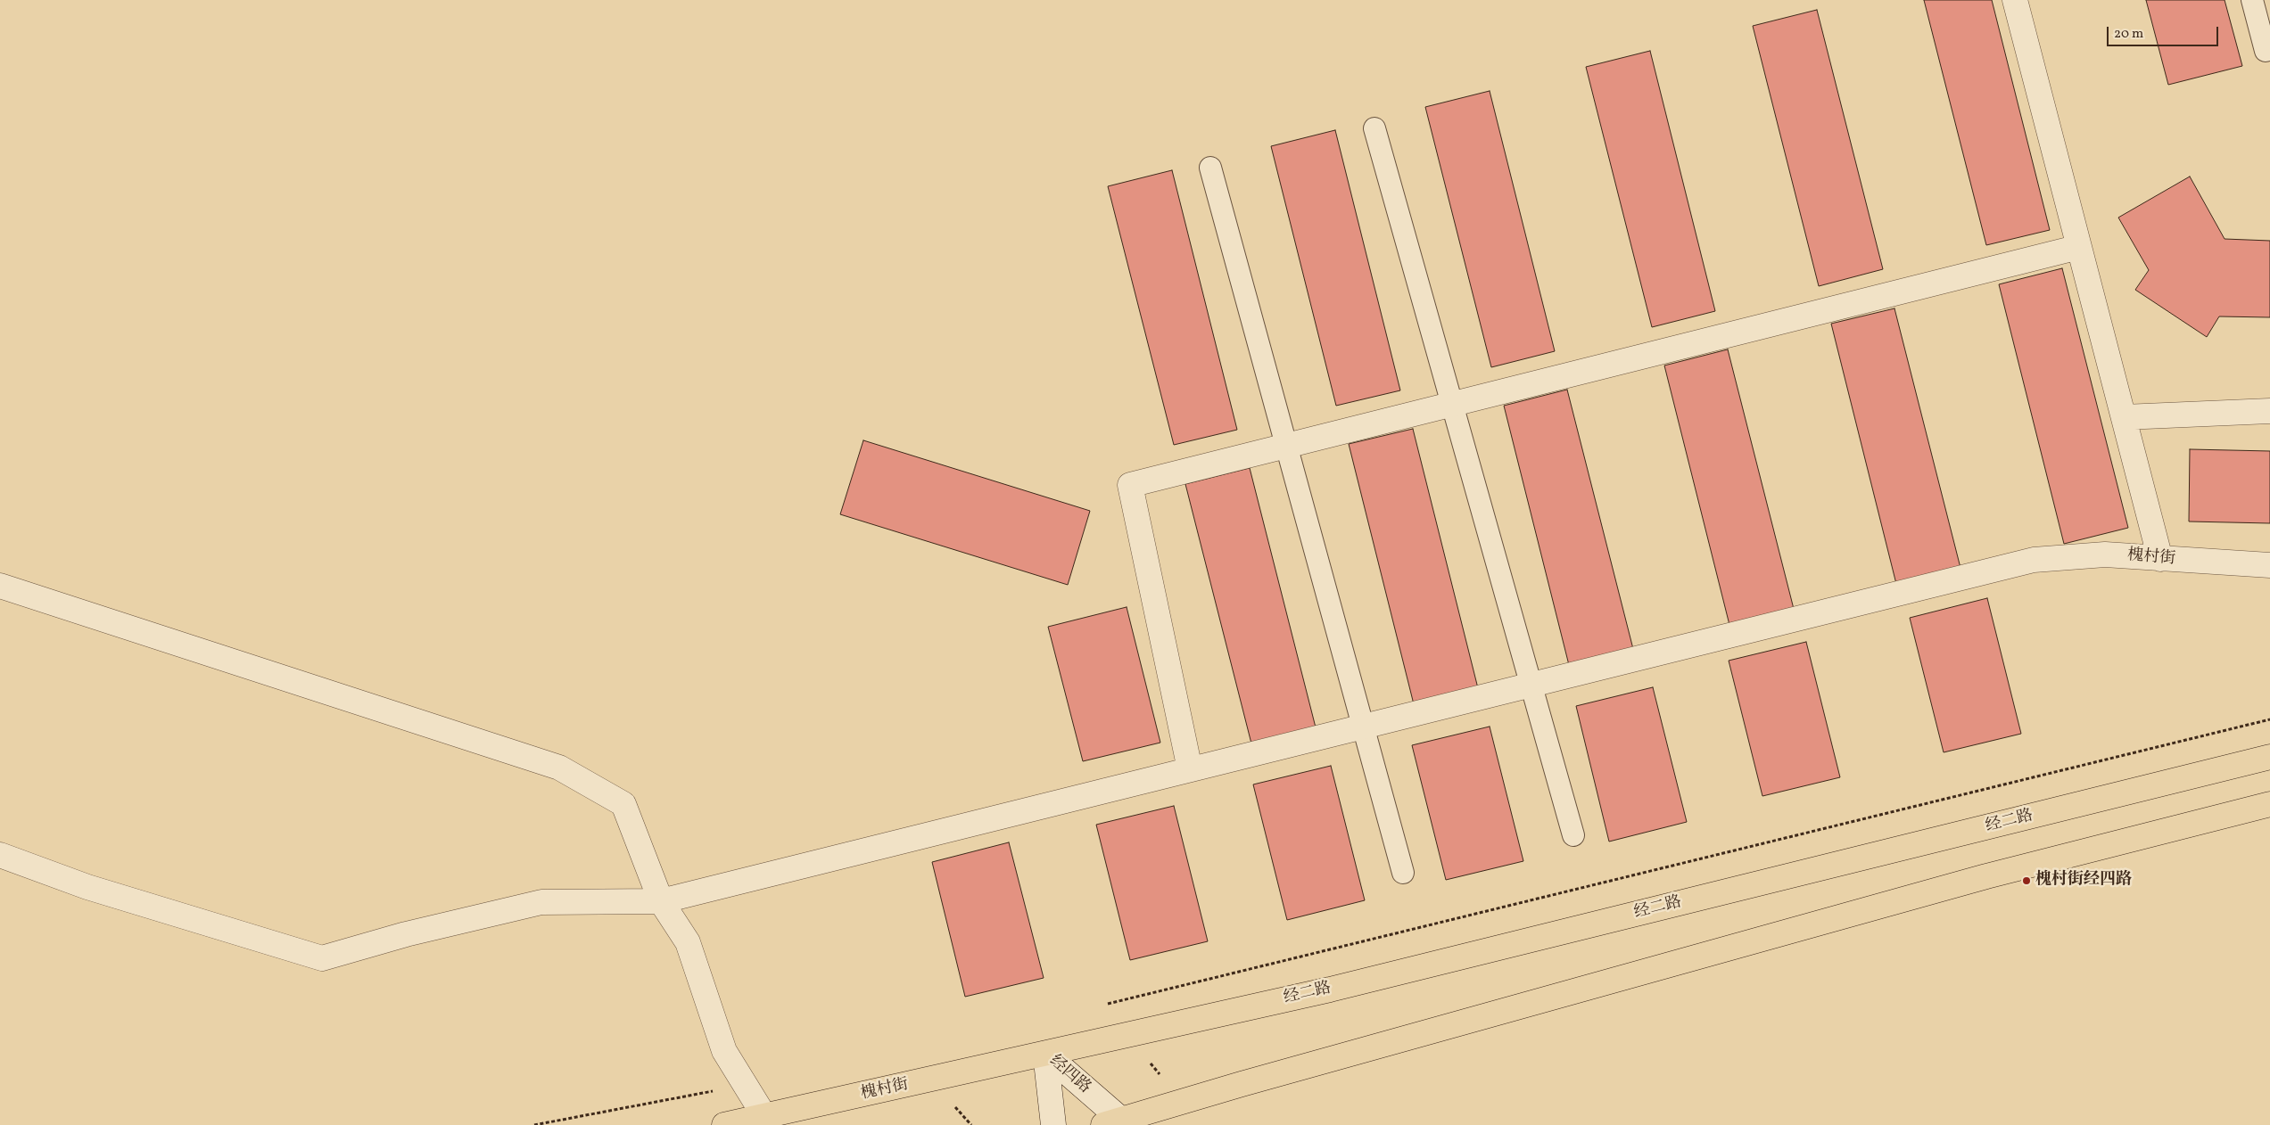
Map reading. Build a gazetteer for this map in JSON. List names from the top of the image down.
{
  "streets": {
    "main road": ["槐村街", "经二路"],
    "street": ["经四路"]
  },
  "crossings": [
    ["槐村街", "经二路"],
    ["槐村街", "经四路"],
    ["经二路", "经四路"]
  ],
  "places": ["槐村街经四路"],
  "scale_bar": "20 m"
}
